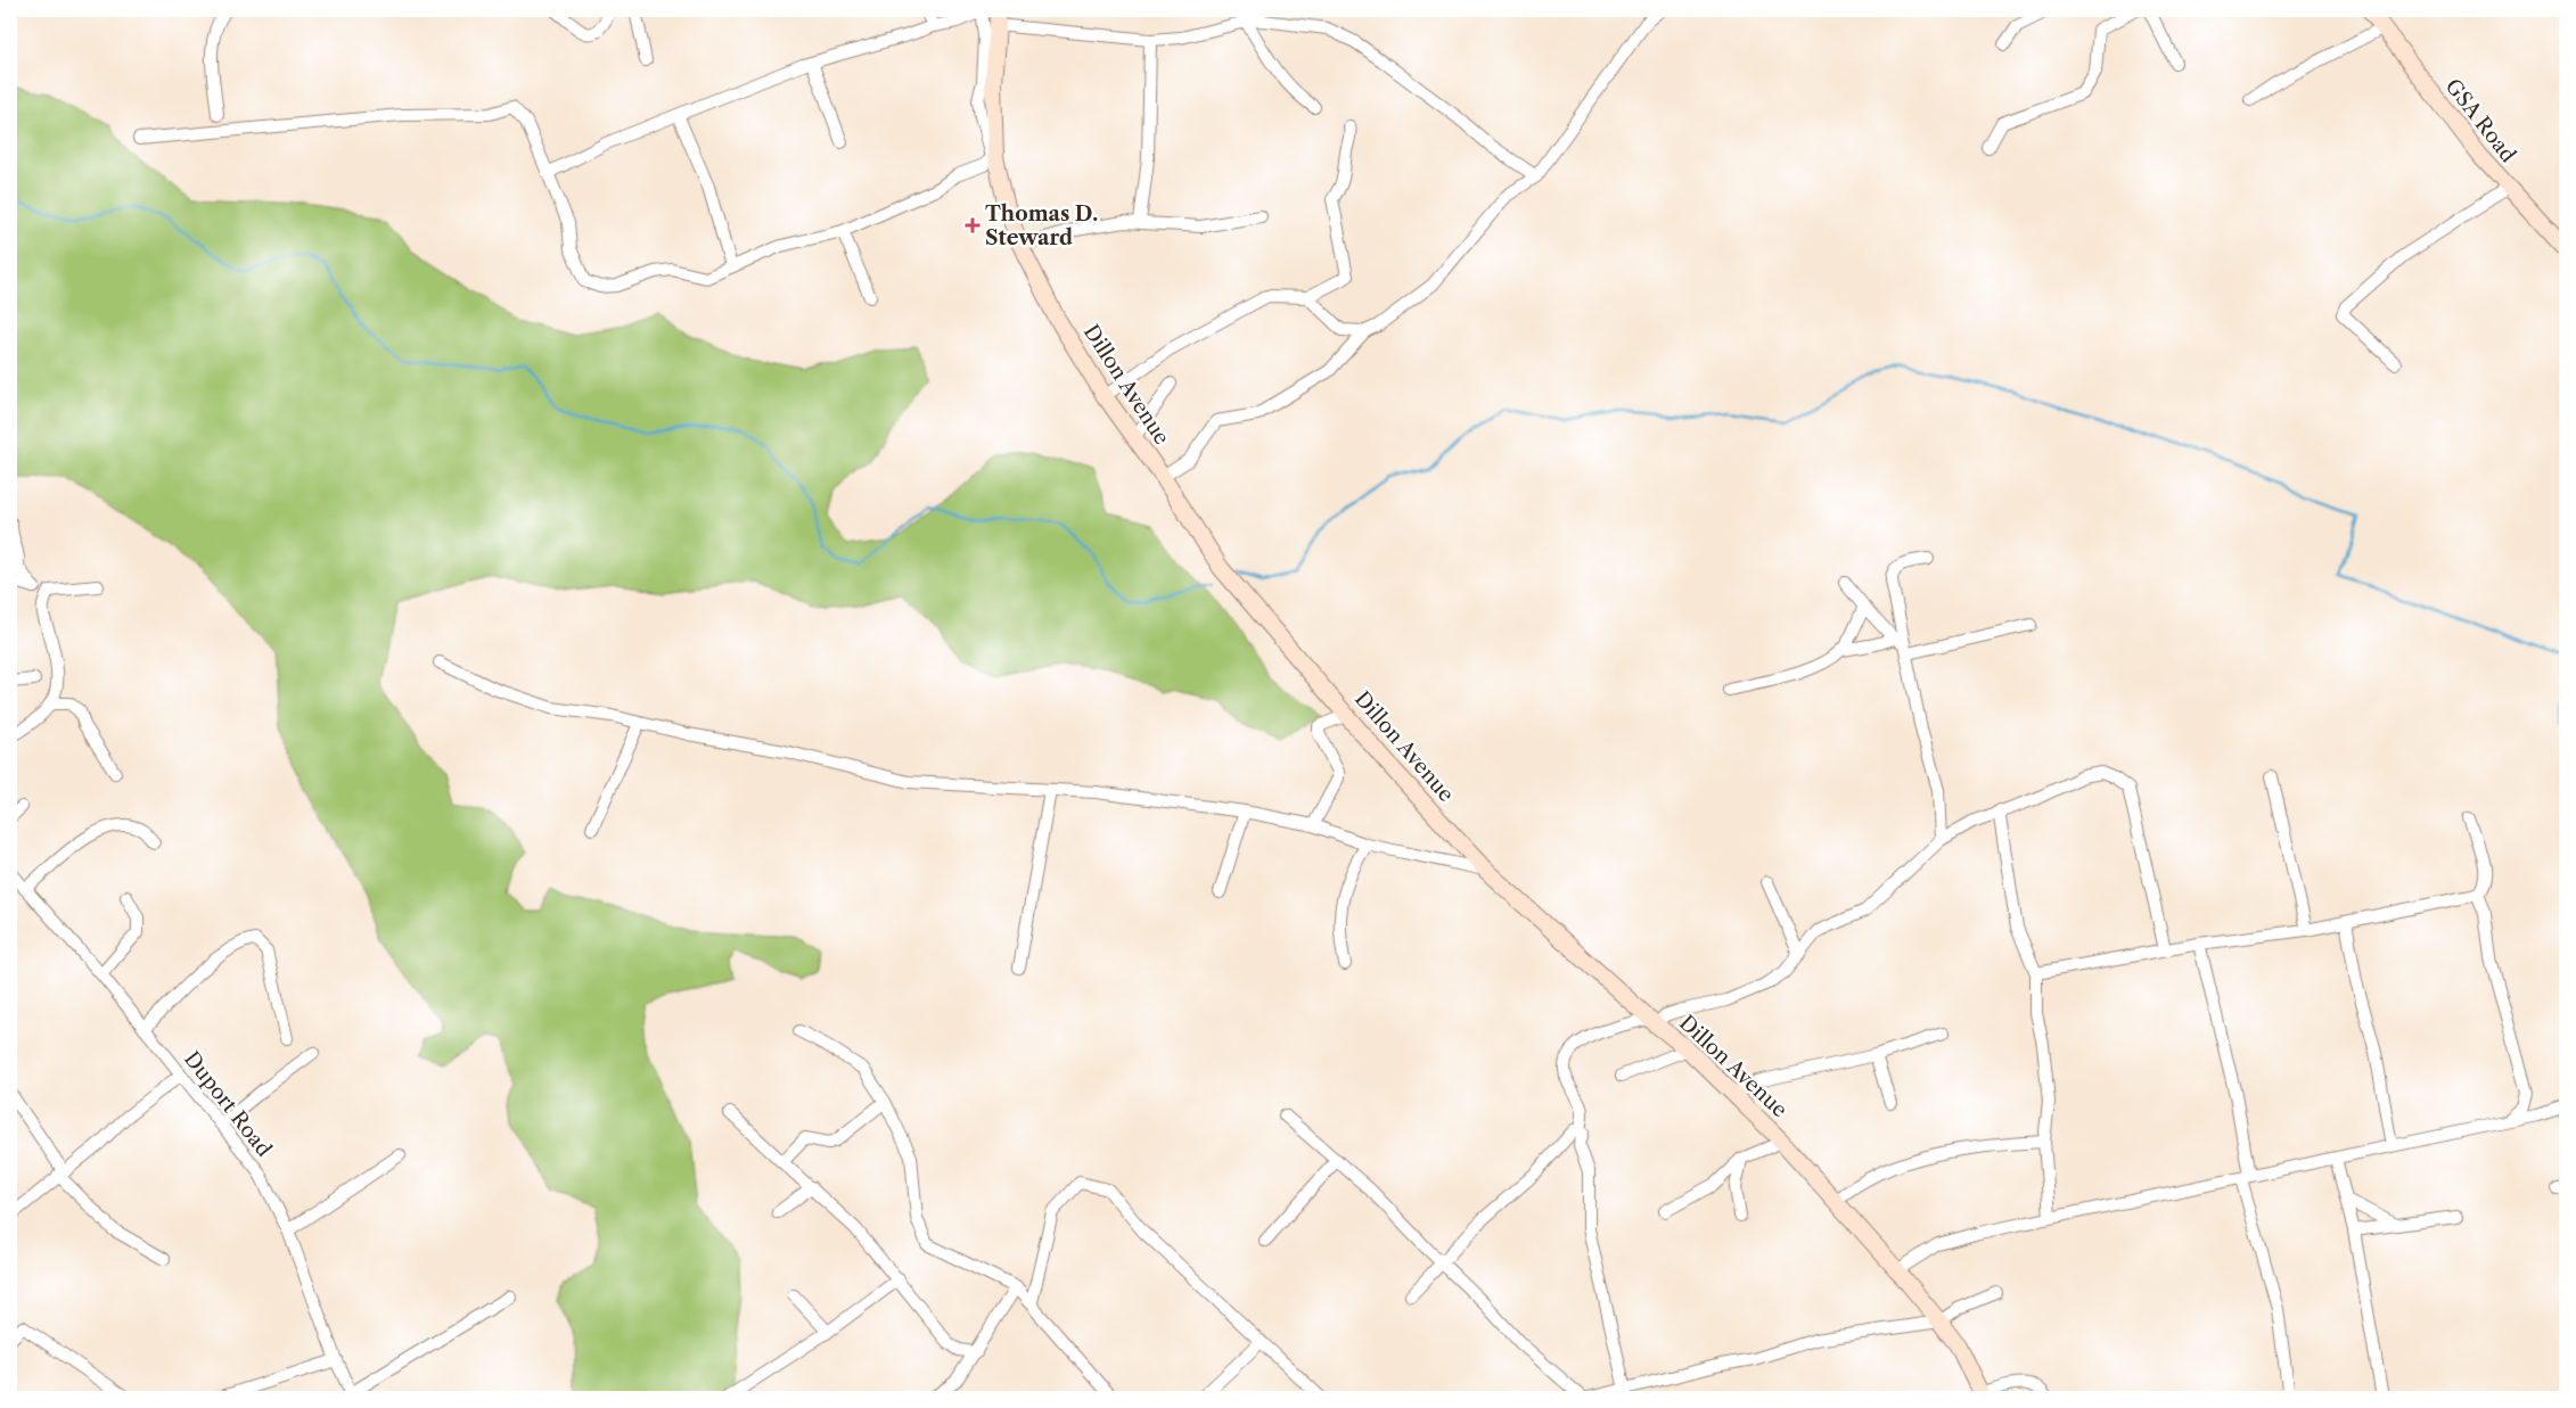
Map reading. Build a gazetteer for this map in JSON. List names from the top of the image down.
{
  "streets": {
    "street": ["GSA Road", "Dillon Avenue", "Duport Road"]
  },
  "places": {
    "health": ["Thomas D. Steward"]
  }
}
